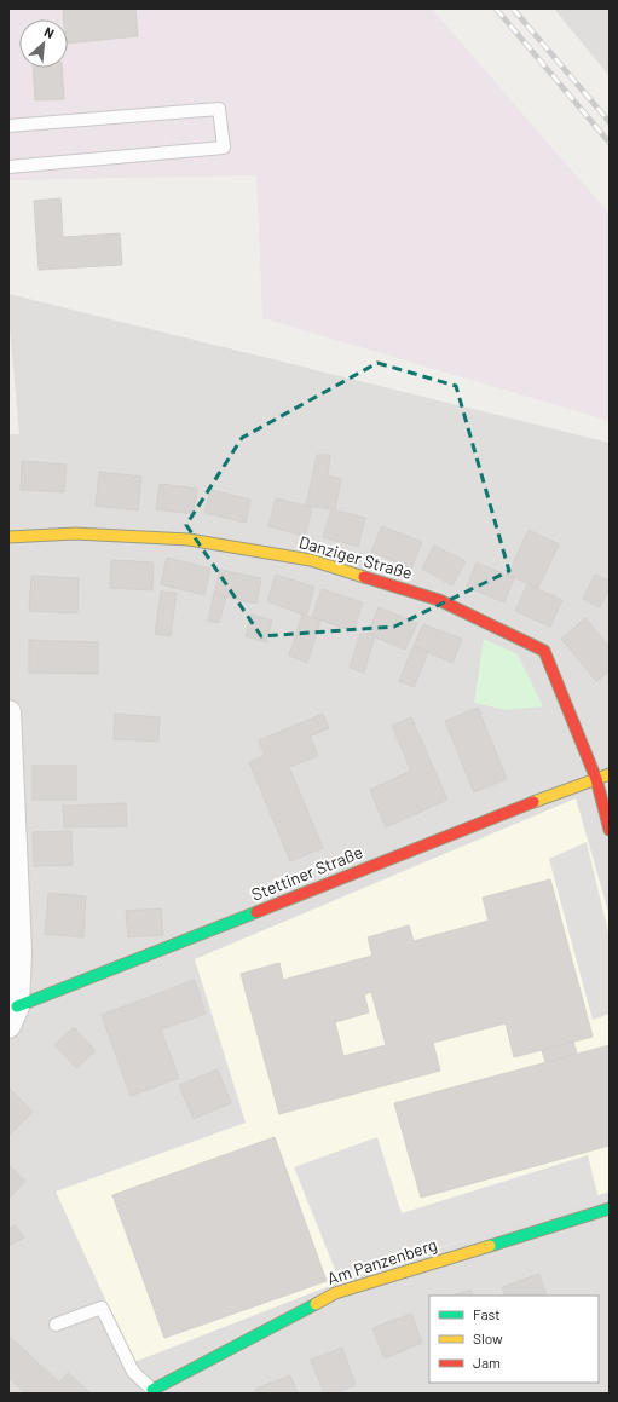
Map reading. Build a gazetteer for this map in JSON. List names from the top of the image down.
{
  "streets": {
    "street": ["Danziger Straße", "Stettiner Straße", "Am Panzenberg"]
  },
  "crossings": [
    ["Danziger Straße", "Stettiner Straße"]
  ],
  "legend": ["Fast", "Slow", "Jam"],
  "north": "top right"
}
